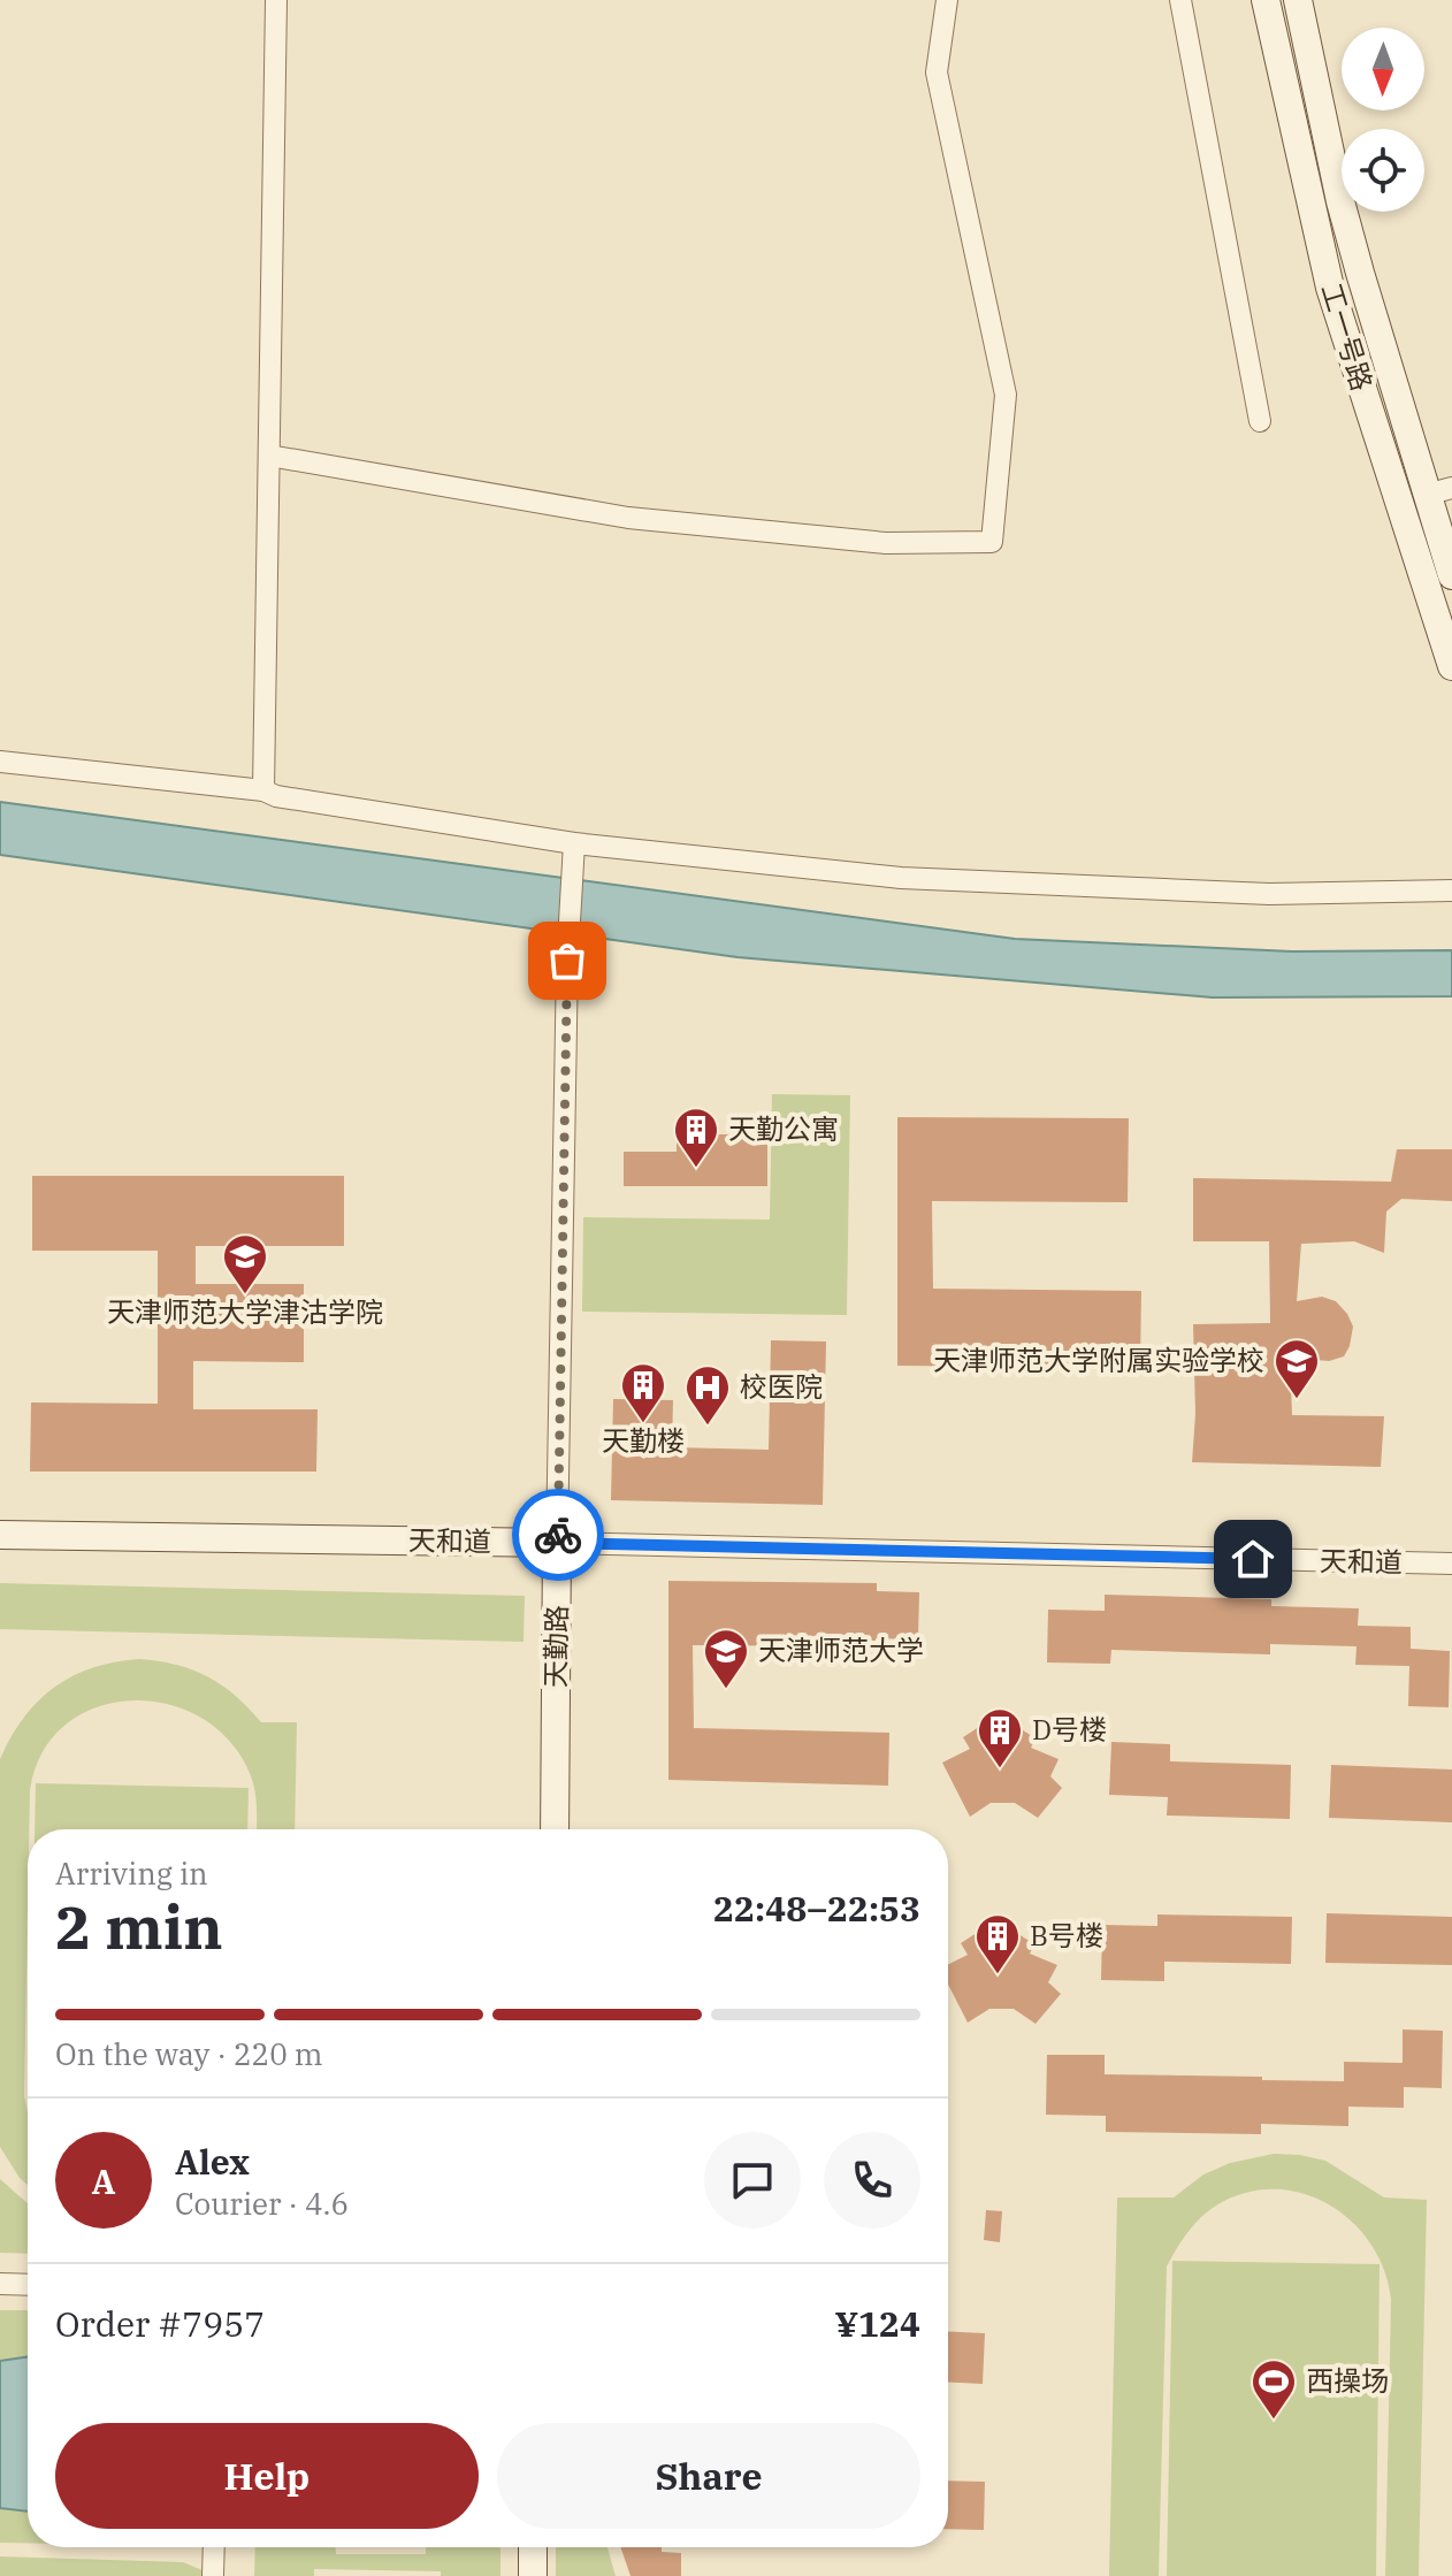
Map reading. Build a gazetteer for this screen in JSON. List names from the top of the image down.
{
  "streets": {
    "main road": ["工一号路", "天和道", "天勤路"]
  },
  "crossings": [
    ["天和道", "天勤路"]
  ],
  "places": {
    "building": [
      "天勤公寓",
      "天勤楼",
      "D号楼",
      "B号楼"
    ],
    "school or university": ["天津师范大学津沽学院", "天津师范大学附属实验学校", "天津师范大学"],
    "hospital": ["校医院"],
    "sports": ["西操场"]
  },
  "north": "bottom",
  "page": {
    "heading": ["2 min", "Arriving in", "22:48–22:53"],
    "panel": [
      "Alex",
      "Courier · 4.6",
      "Order #7957",
      "¥124"
    ],
    "bar": "On the way · 220 m",
    "round": "A",
    "buttons": ["Help", "Share"]
  }
}
